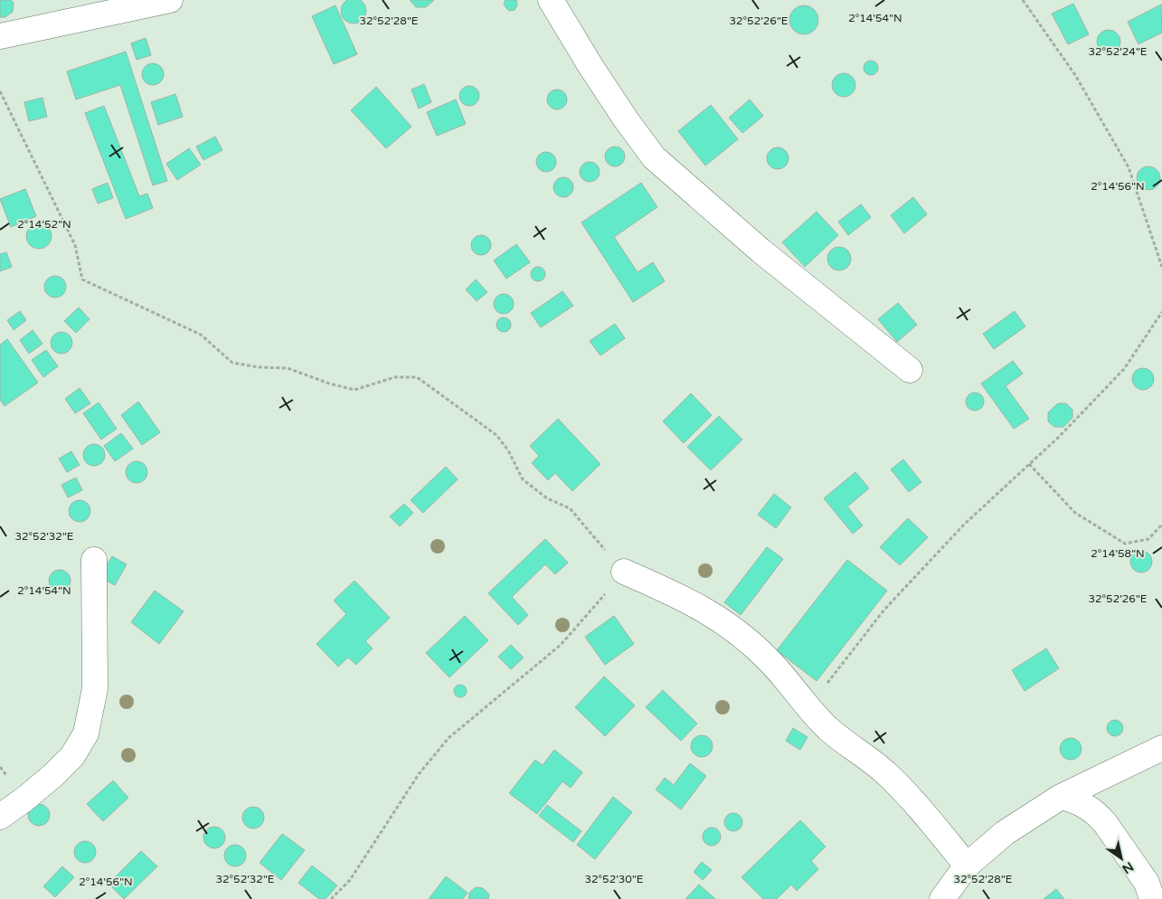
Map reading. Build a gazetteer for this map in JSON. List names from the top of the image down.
{
  "north": "bottom right",
  "coordinates": [
    "2°14'54\"N",
    "32°52'28\"E",
    "32°52'26\"E",
    "32°52'24\"E",
    "2°14'56\"N",
    "2°14'52\"N",
    "32°52'32\"E",
    "2°14'58\"N",
    "32°52'30\"E"
  ]
}
